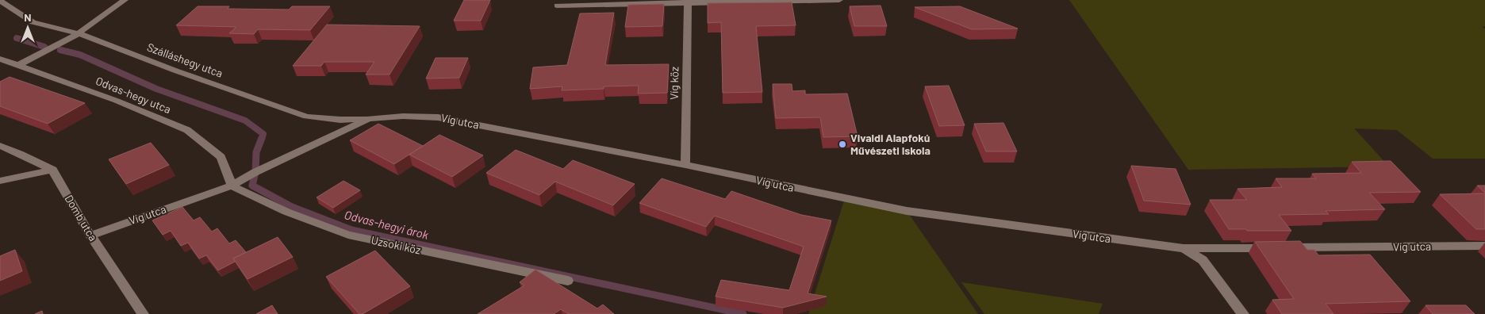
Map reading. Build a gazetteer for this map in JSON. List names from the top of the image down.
{
  "streets": {
    "street": [
      "Szálláshegy utca",
      "Víg köz",
      "Odvas-hegy utca",
      "Víg utca",
      "Domb utca",
      "Uzsoki köz"
    ]
  },
  "crossings": [
    ["Szálláshegy utca", "Víg utca"],
    ["Víg köz", "Víg utca"],
    ["Odvas-hegy utca", "Víg utca"],
    ["Odvas-hegy utca", "Uzsoki köz"],
    ["Víg utca", "Domb utca"],
    ["Víg utca", "Uzsoki köz"]
  ],
  "water": ["Odvas-hegyi árok"],
  "places": ["Vivaldi Alapfokú Művészeti Iskola"],
  "north": "top"
}
